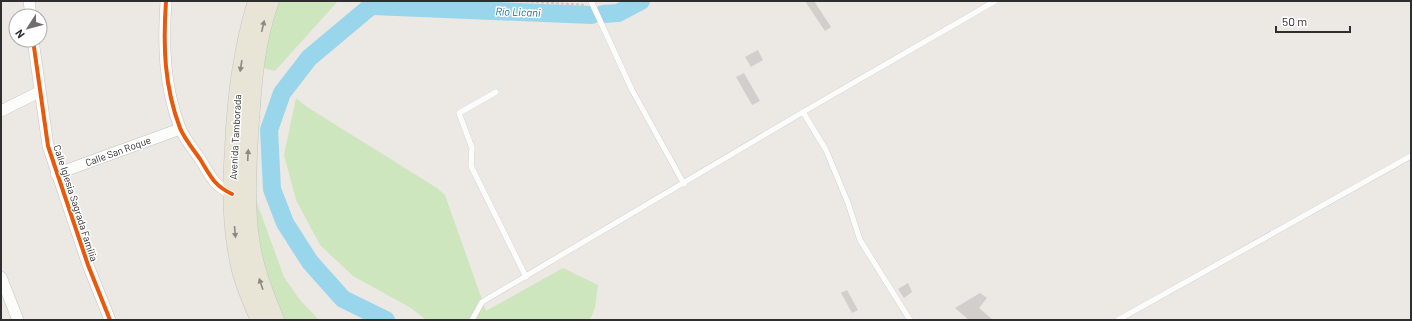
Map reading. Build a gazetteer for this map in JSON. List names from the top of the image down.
{
  "streets": {
    "main road": ["Avenida Tamborada"],
    "street": ["Calle San Roque", "Calle Iglesia Sagrada Familia"]
  },
  "crossings": [
    ["Calle San Roque", "Calle Iglesia Sagrada Familia"]
  ],
  "water": ["Río Licani"],
  "scale_bar": "50 m",
  "north": "bottom left"
}
